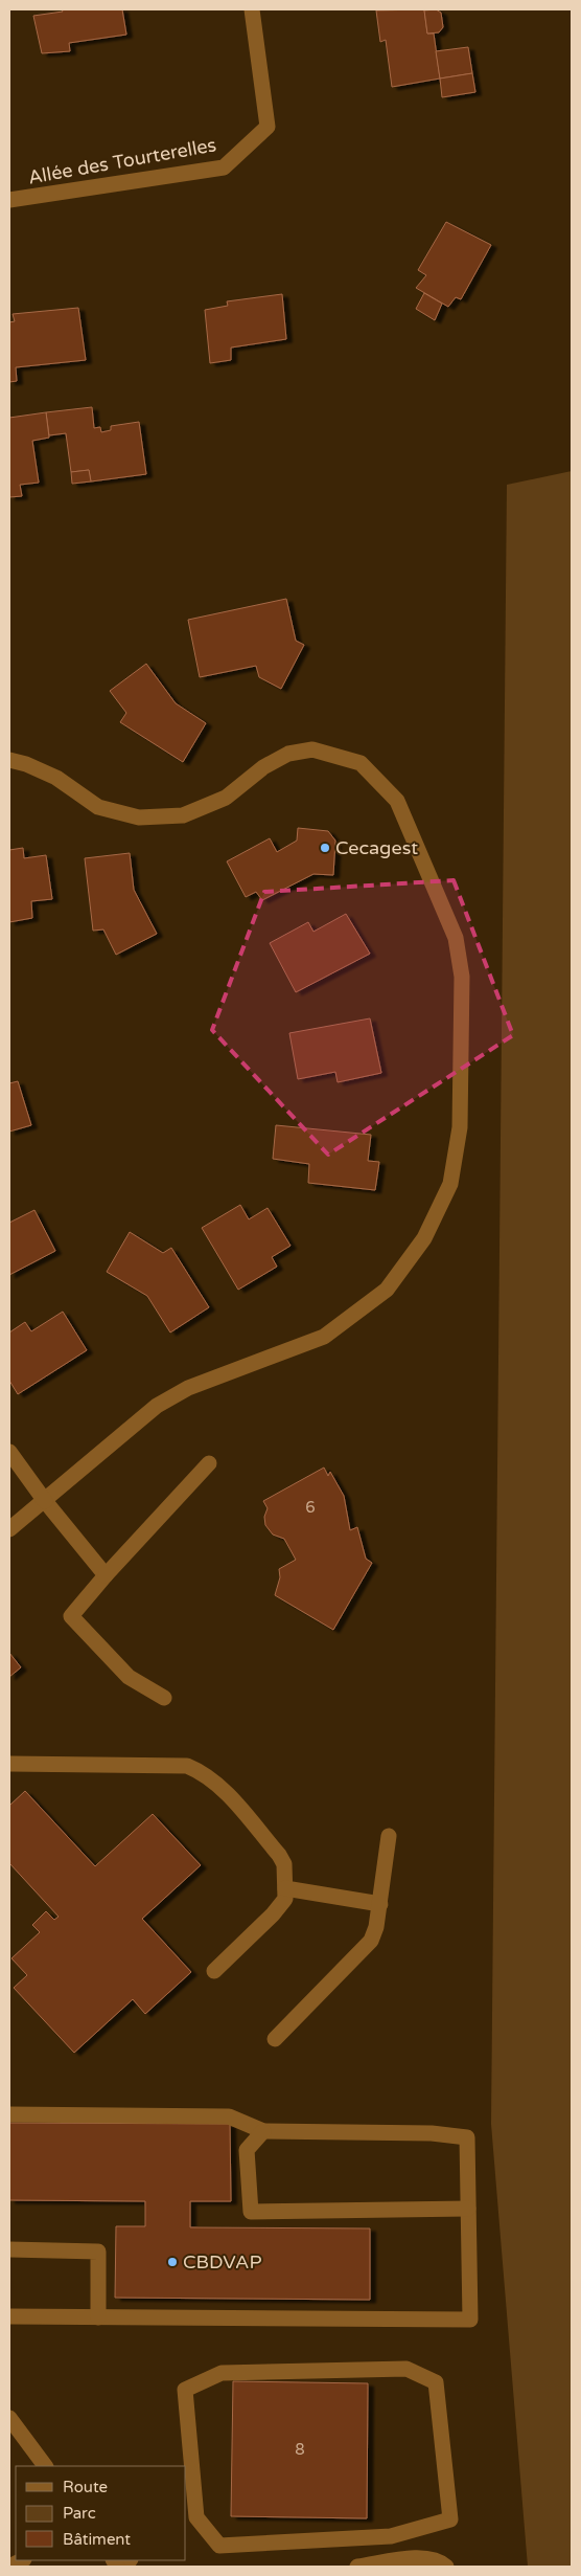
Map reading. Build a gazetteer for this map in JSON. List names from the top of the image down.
{
  "streets": {
    "street": ["Allée des Tourterelles"]
  },
  "places": ["Cecagest", "CBDVAP"],
  "house_numbers": ["6", "8"],
  "legend": ["Route", "Parc", "Bâtiment"]
}
